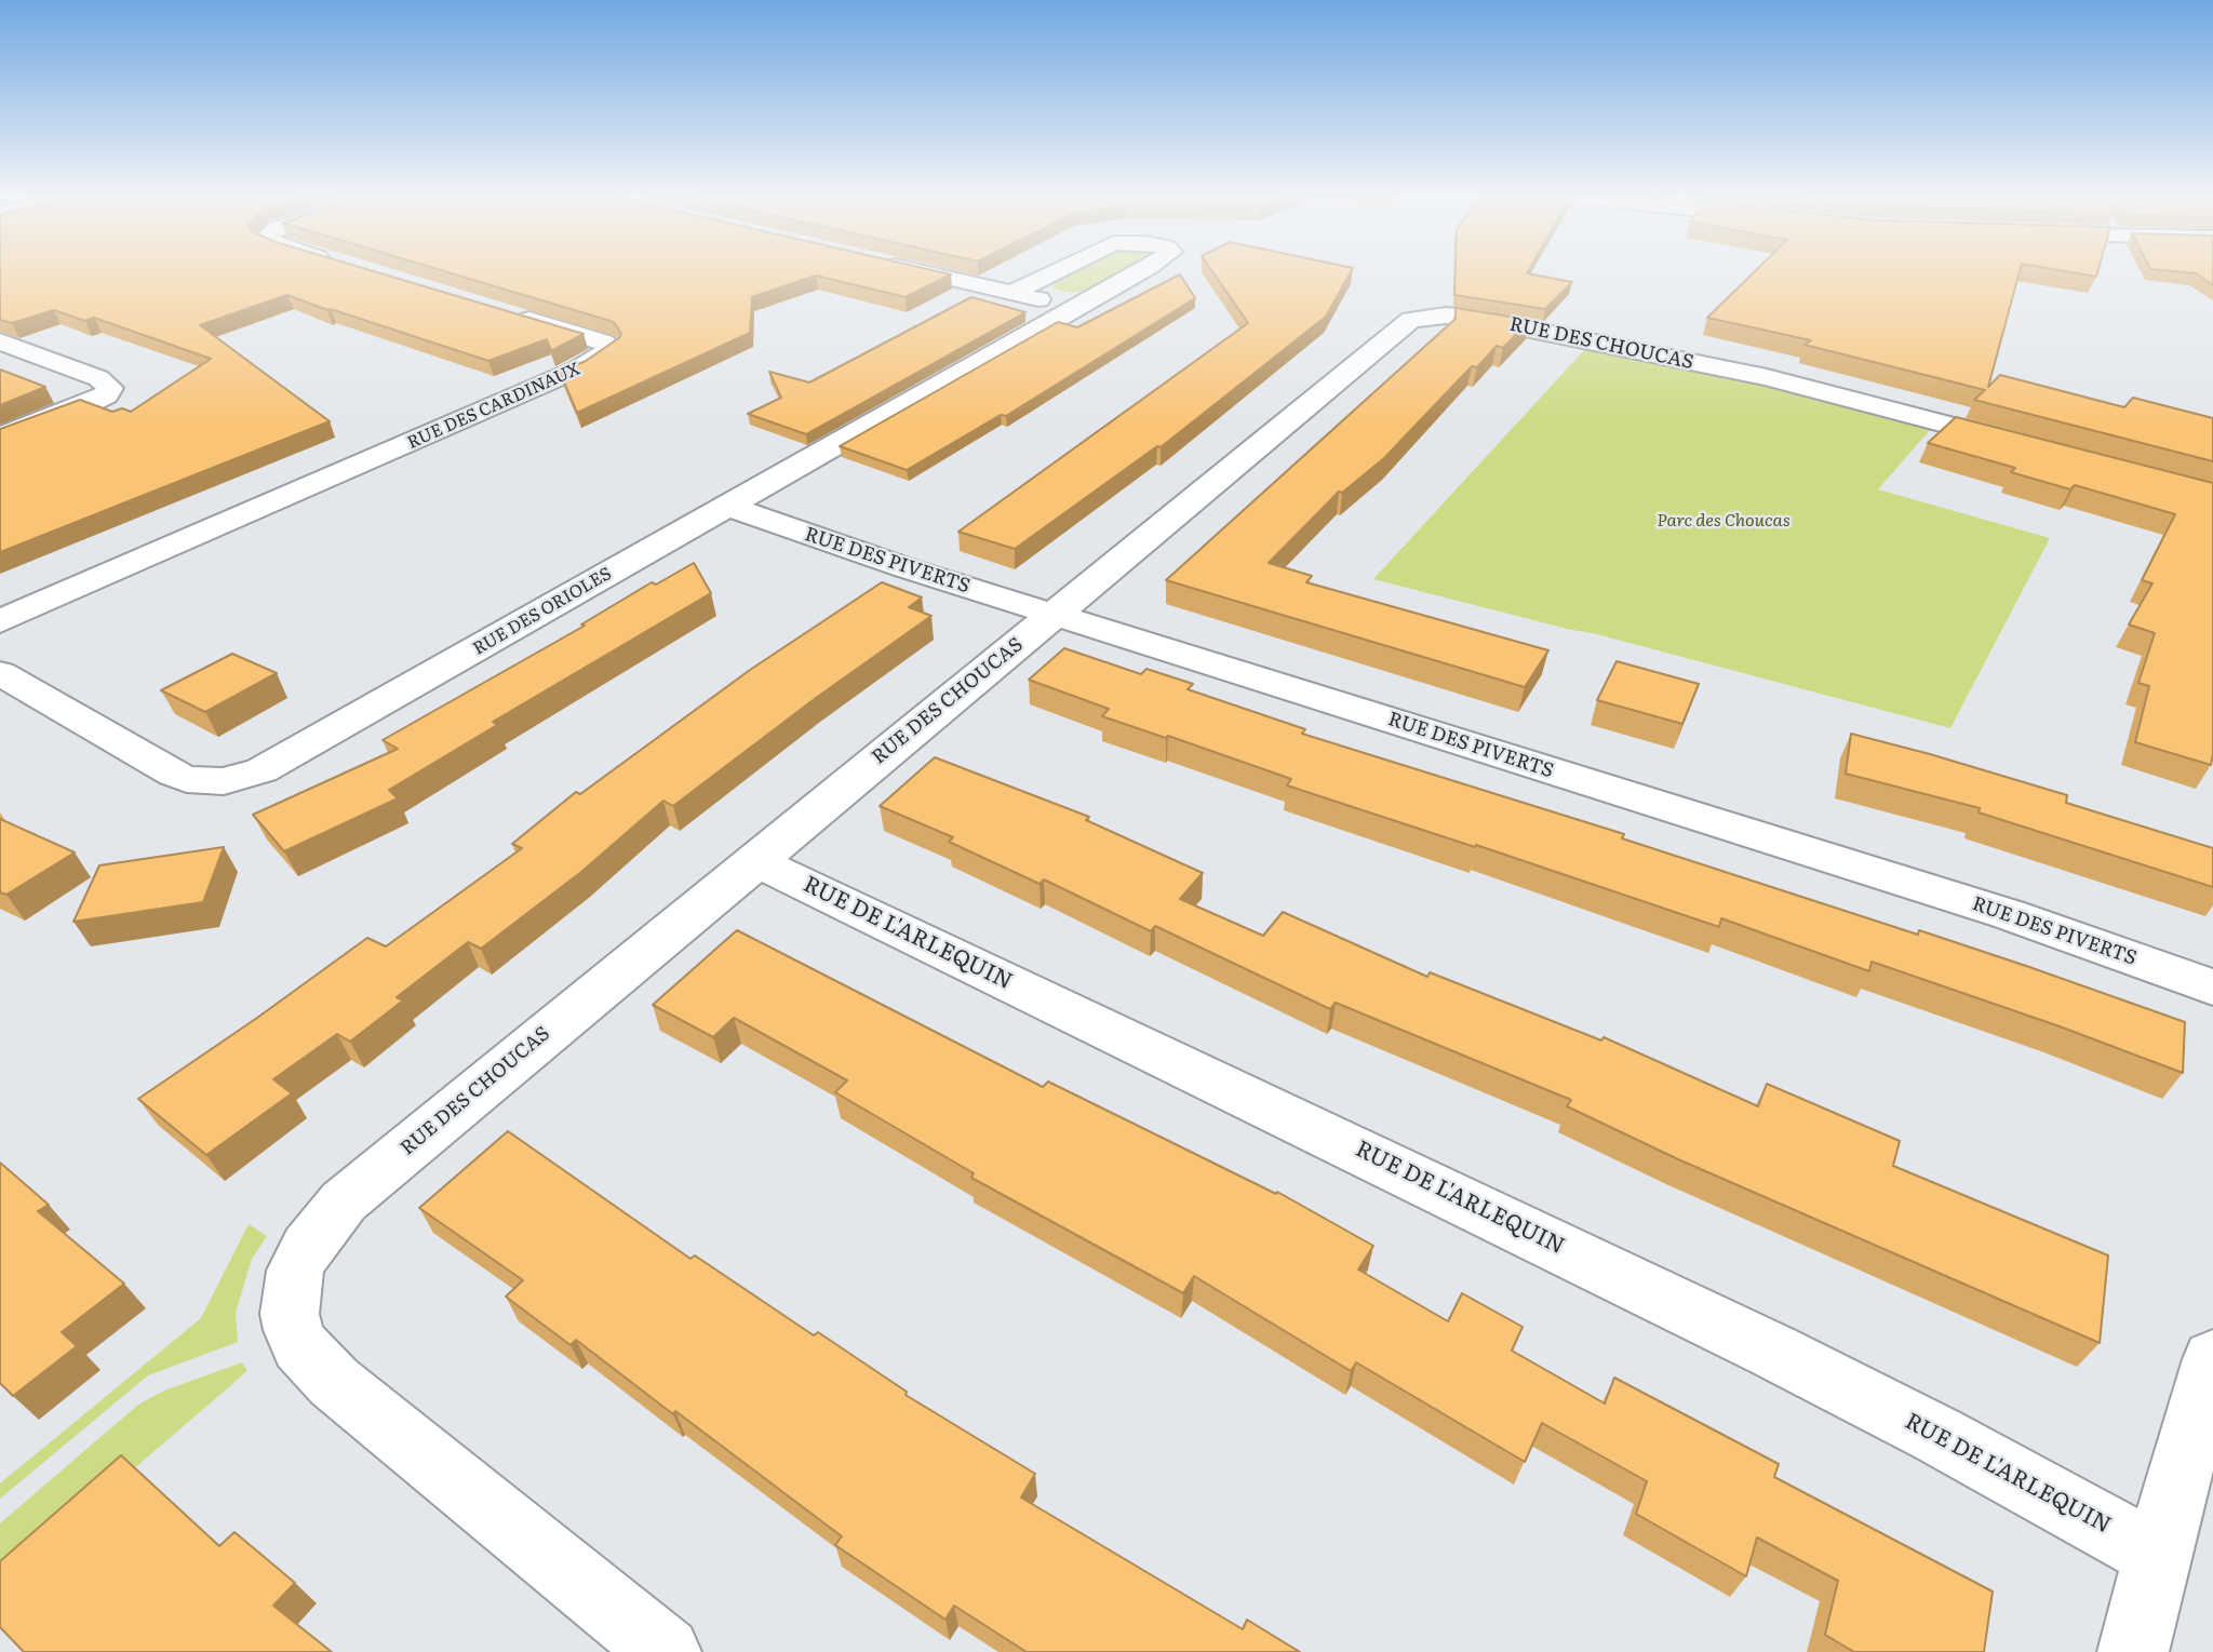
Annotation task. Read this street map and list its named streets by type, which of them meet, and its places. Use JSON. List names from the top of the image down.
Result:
{
  "streets": {
    "street": [
      "RUE DES CHOUCAS",
      "RUE DES CARDINAUX",
      "RUE DES PIVERTS",
      "RUE DES ORIOLES",
      "RUE DE L'ARLEQUIN"
    ]
  },
  "crossings": [
    ["RUE DES CHOUCAS", "RUE DES PIVERTS"],
    ["RUE DES CHOUCAS", "RUE DE L'ARLEQUIN"],
    ["RUE DES PIVERTS", "RUE DES ORIOLES"]
  ],
  "parks": ["Parc des Choucas"]
}
